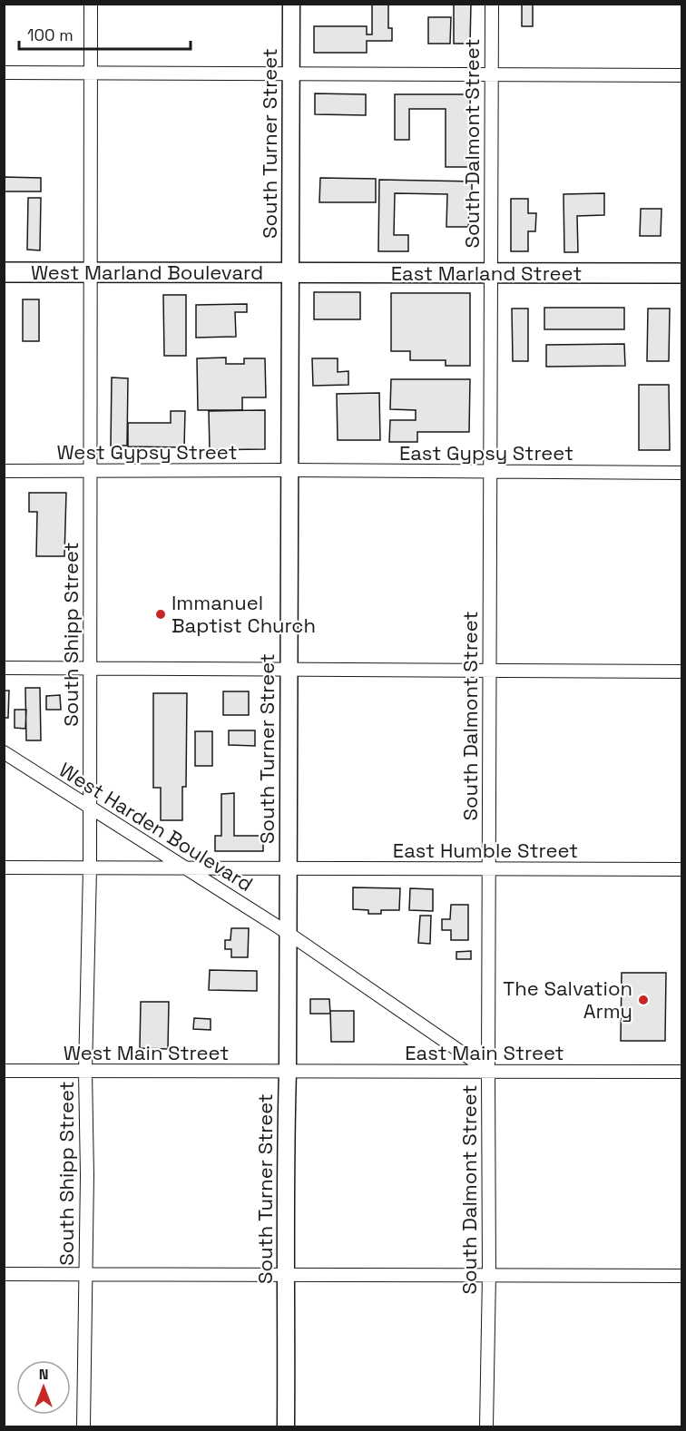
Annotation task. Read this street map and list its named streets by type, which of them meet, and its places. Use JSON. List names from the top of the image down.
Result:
{
  "streets": {
    "highway": ["West Marland Boulevard", "East Marland Street"],
    "main road": ["South Turner Street"],
    "street": [
      "South Dalmont Street",
      "West Gypsy Street",
      "East Gypsy Street",
      "South Shipp Street",
      "West Harden Boulevard",
      "East Humble Street",
      "West Main Street",
      "East Main Street"
    ]
  },
  "crossings": [
    ["South Turner Street", "West Marland Boulevard"],
    ["South Turner Street", "East Marland Street"],
    ["South Turner Street", "West Gypsy Street"],
    ["South Turner Street", "East Gypsy Street"],
    ["South Turner Street", "West Harden Boulevard"],
    ["South Turner Street", "East Humble Street"],
    ["South Turner Street", "West Main Street"],
    ["South Turner Street", "East Main Street"],
    ["South Dalmont Street", "East Marland Street"],
    ["South Dalmont Street", "East Gypsy Street"],
    ["South Dalmont Street", "West Harden Boulevard"],
    ["South Dalmont Street", "East Humble Street"],
    ["South Dalmont Street", "East Main Street"],
    ["West Marland Boulevard", "East Marland Street"],
    ["West Marland Boulevard", "South Shipp Street"],
    ["West Gypsy Street", "East Gypsy Street"],
    ["West Gypsy Street", "South Shipp Street"],
    ["South Shipp Street", "West Harden Boulevard"],
    ["South Shipp Street", "East Humble Street"],
    ["South Shipp Street", "West Main Street"],
    ["West Harden Boulevard", "East Humble Street"],
    ["West Harden Boulevard", "East Main Street"],
    ["West Main Street", "East Main Street"]
  ],
  "places": ["Immanuel Baptist Church", "The Salvation Army"],
  "scale_bar": "100 m",
  "north": "top"
}
